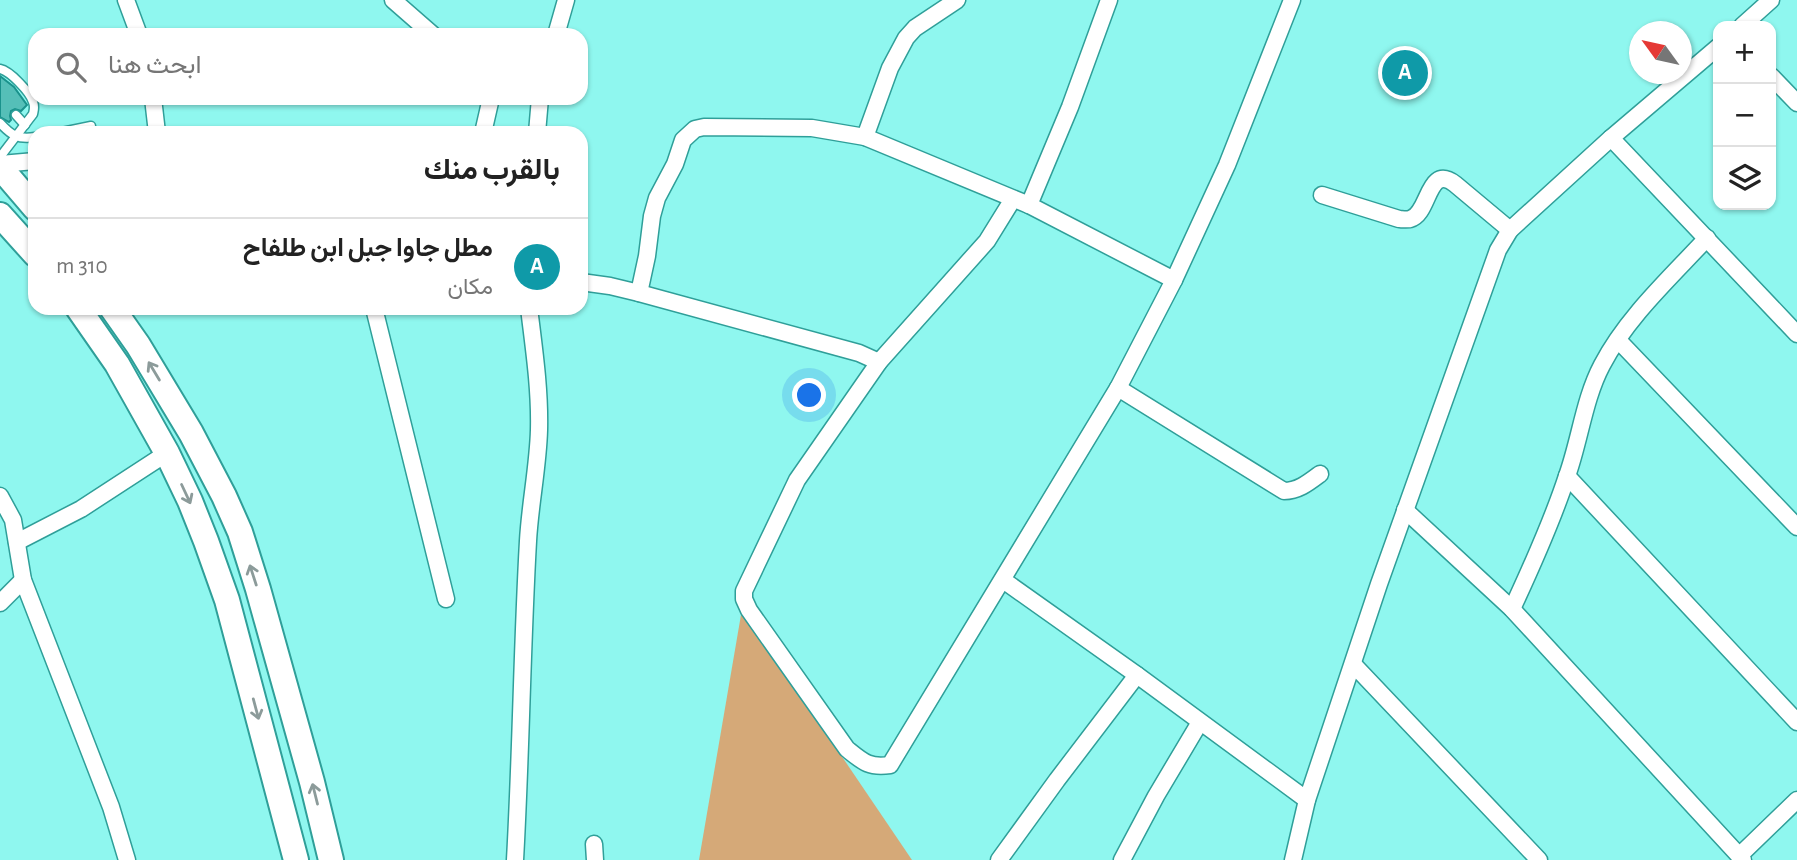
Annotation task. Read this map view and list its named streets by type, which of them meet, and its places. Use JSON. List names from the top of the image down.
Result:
{
  "north": "top left",
  "page": {
    "map_buttons": ["+", "−"],
    "search": "ابحث هنا",
    "pins": "A",
    "heading": "بالقرب منك",
    "list": [
      {
        "mark": "A",
        "name": "مطل جاوا جبل ابن طلفاح",
        "note": "مكان",
        "value": "310 m"
      }
    ]
  }
}
